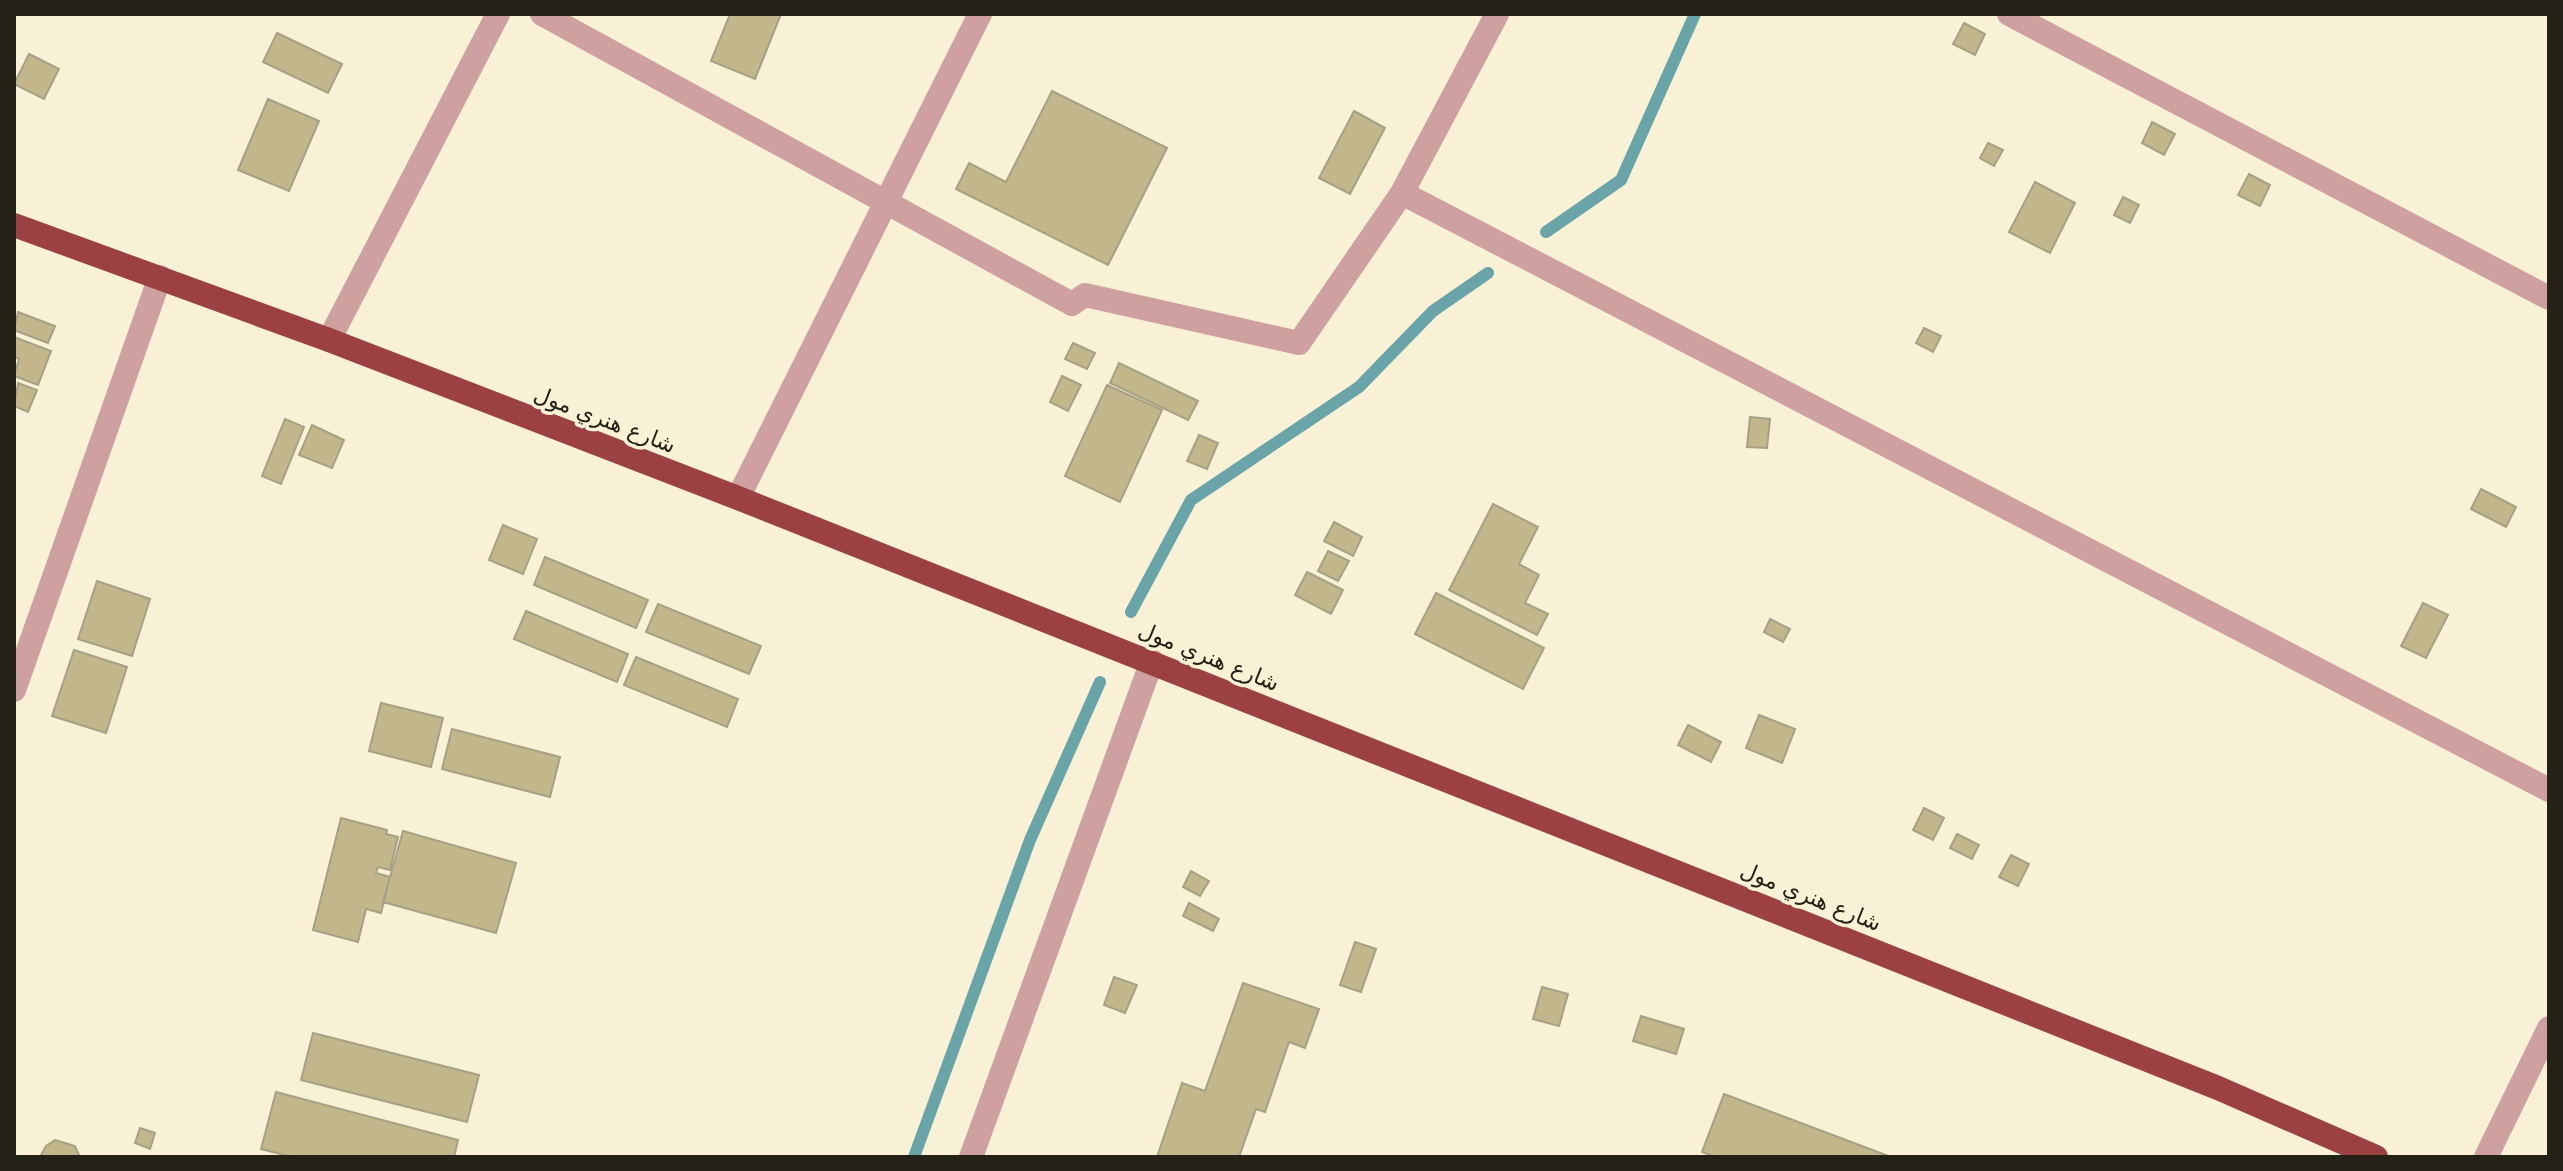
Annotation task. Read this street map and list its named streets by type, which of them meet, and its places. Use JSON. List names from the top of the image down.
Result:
{
  "streets": {
    "highway": ["شارع هنري مول"]
  }
}
